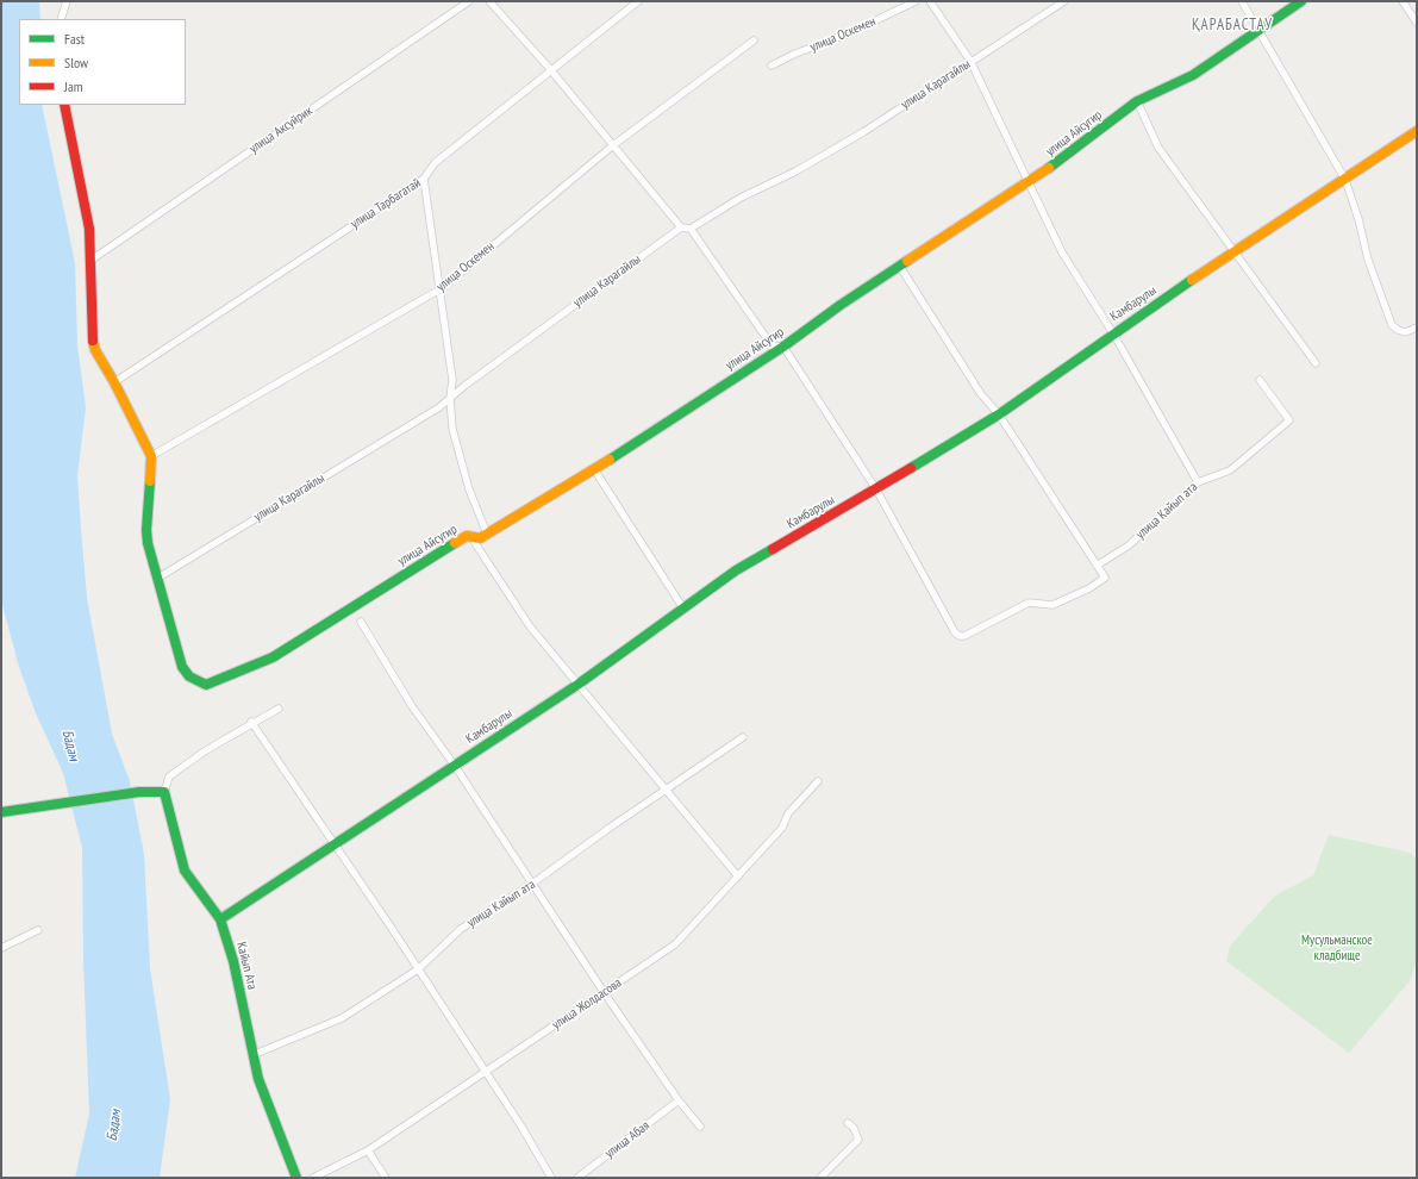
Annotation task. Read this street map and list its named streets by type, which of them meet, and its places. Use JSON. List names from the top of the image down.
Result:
{
  "streets": {
    "street": [
      "улица Оскемен",
      "улица Карагайлы",
      "улица Аксуйрик",
      "улица Айсугир",
      "улица Тарбагатай",
      "Камбарулы",
      "улица Кайып ата",
      "Кайып Ата",
      "улица Жолдасова",
      "улица Абая"
    ]
  },
  "crossings": [
    ["улица Карагайлы", "улица Айсугир"],
    ["Камбарулы", "Кайып Ата"],
    ["улица Кайып ата", "Кайып Ата"]
  ],
  "districts": ["ҚАРАБАСТАУ"],
  "water": ["Бадам"],
  "parks": ["Мусульманское кладбище"],
  "legend": ["Fast", "Slow", "Jam"]
}
